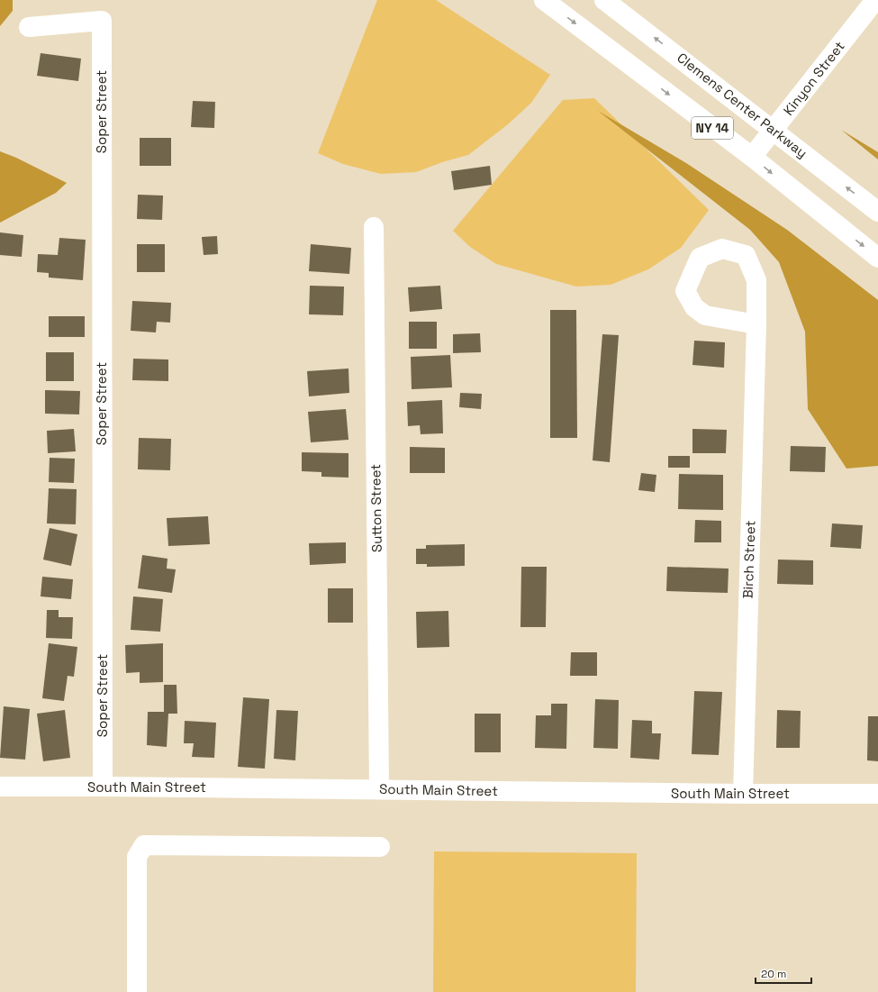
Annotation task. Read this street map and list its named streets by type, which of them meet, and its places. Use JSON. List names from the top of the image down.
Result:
{
  "streets": {
    "street": [
      "Kinyon Street",
      "Clemens Center Parkway",
      "Soper Street",
      "NY 14",
      "Sutton Street",
      "Birch Street",
      "South Main Street"
    ]
  },
  "crossings": [
    ["Kinyon Street", "Clemens Center Parkway"],
    ["Kinyon Street", "NY 14"],
    ["Soper Street", "South Main Street"],
    ["Sutton Street", "South Main Street"],
    ["Birch Street", "South Main Street"]
  ],
  "scale_bar": "20 m"
}
